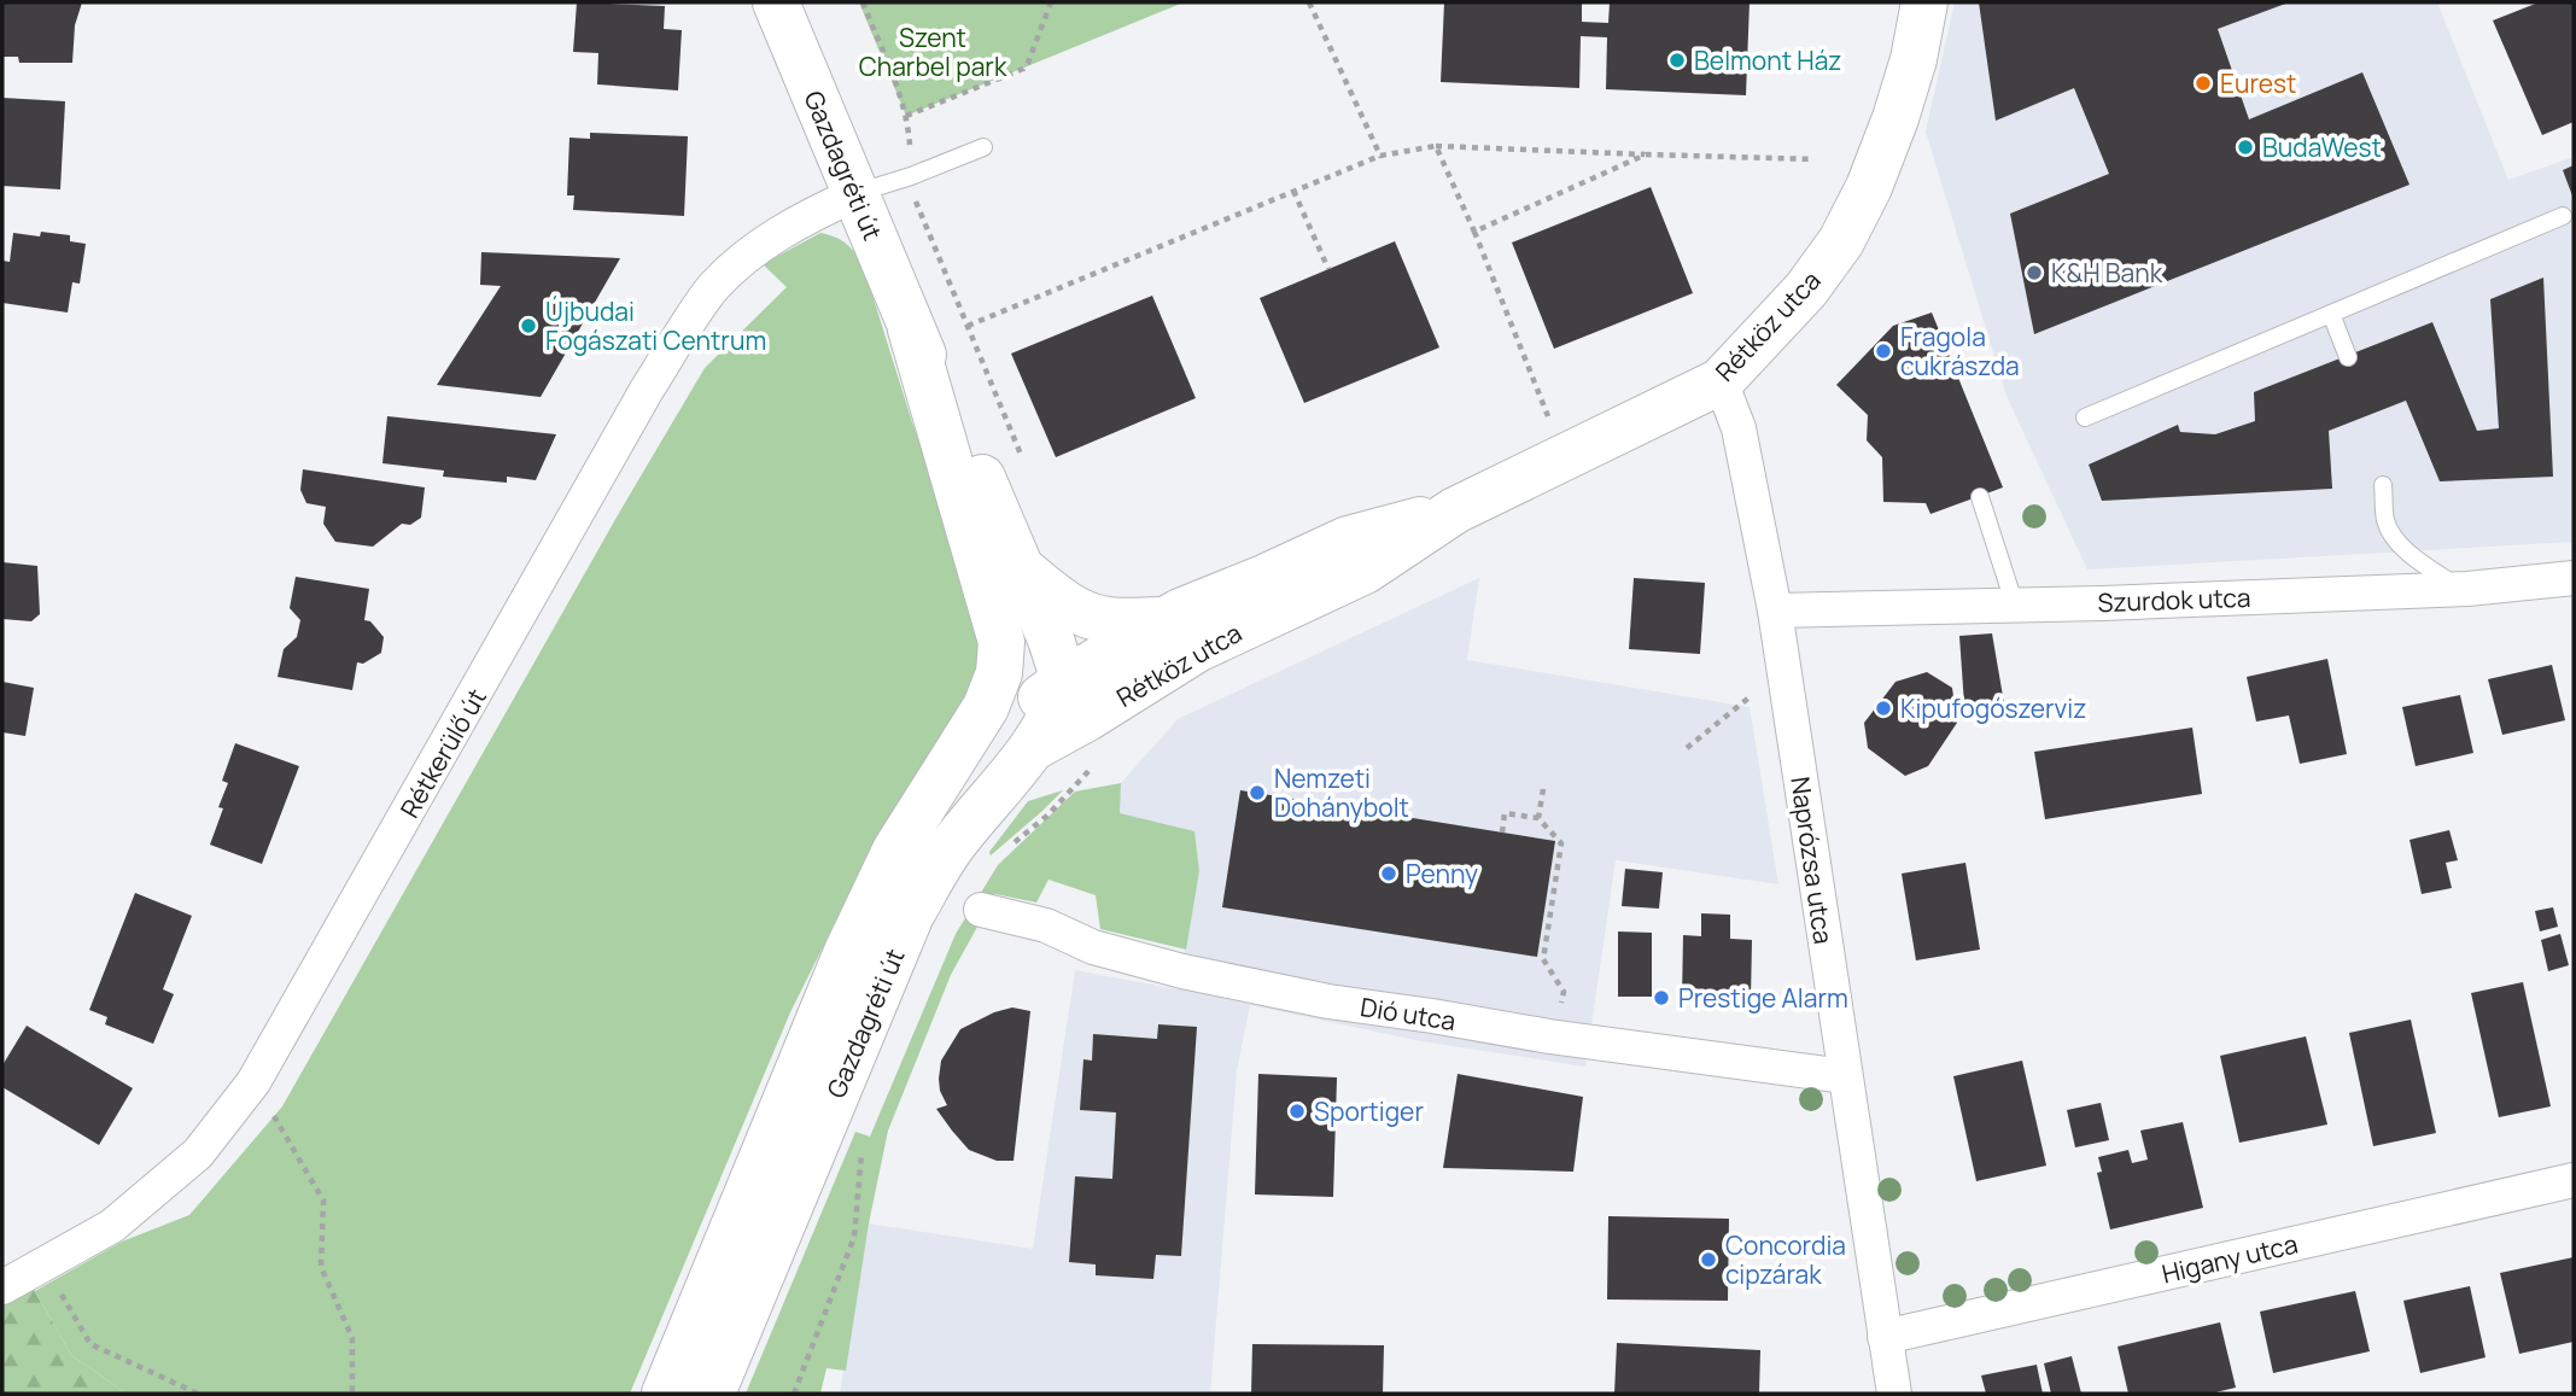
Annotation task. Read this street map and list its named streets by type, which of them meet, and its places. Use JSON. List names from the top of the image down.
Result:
{
  "streets": {
    "street": [
      "Gazdagréti út",
      "Rétköz utca",
      "Szurdok utca",
      "Rétkerülő út",
      "Naprózsa utca",
      "Dió utca",
      "Higany utca"
    ]
  },
  "crossings": [
    ["Gazdagréti út", "Rétköz utca"],
    ["Gazdagréti út", "Rétkerülő út"],
    ["Rétköz utca", "Naprózsa utca"],
    ["Szurdok utca", "Naprózsa utca"],
    ["Naprózsa utca", "Dió utca"],
    ["Naprózsa utca", "Higany utca"]
  ],
  "parks": ["Szent Charbel park"],
  "places": [
    "Belmont Ház",
    "Eurest",
    "BudaWest",
    "K&H Bank",
    "Újbudai Fogászati Centrum",
    "Fragola cukrászda",
    "Kipufogószerviz",
    "Nemzeti Dohánybolt",
    "Penny",
    "Prestige Alarm",
    "Sportiger",
    "Concordia cipzárak"
  ]
}
